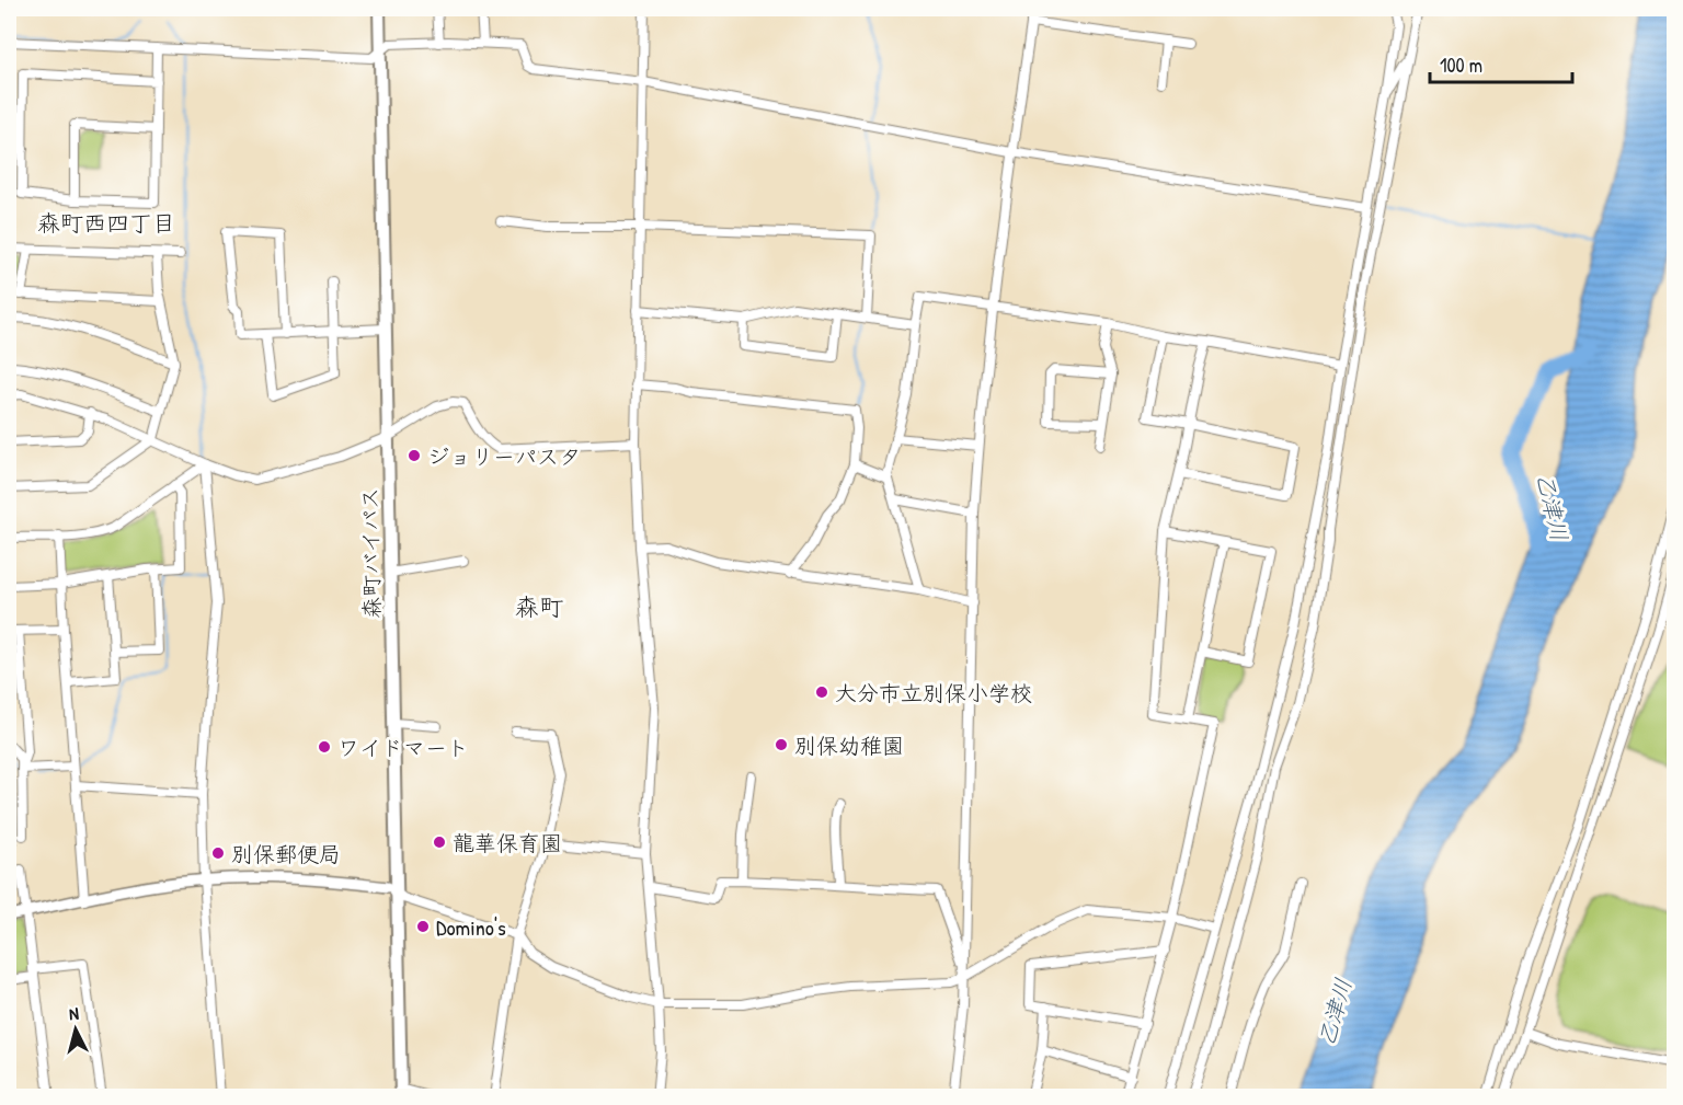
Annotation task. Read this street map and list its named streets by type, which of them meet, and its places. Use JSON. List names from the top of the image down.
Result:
{
  "streets": {
    "main road": ["森町バイパス"]
  },
  "districts": ["森町西四丁目", "森町"],
  "water": ["乙津川"],
  "places": [
    "ジョリーパスタ",
    "大分市立別保小学校",
    "別保幼稚園",
    "ワイドマート",
    "龍華保育園",
    "別保郵便局",
    "Domino's"
  ],
  "scale_bar": "100 m",
  "north": "top"
}
